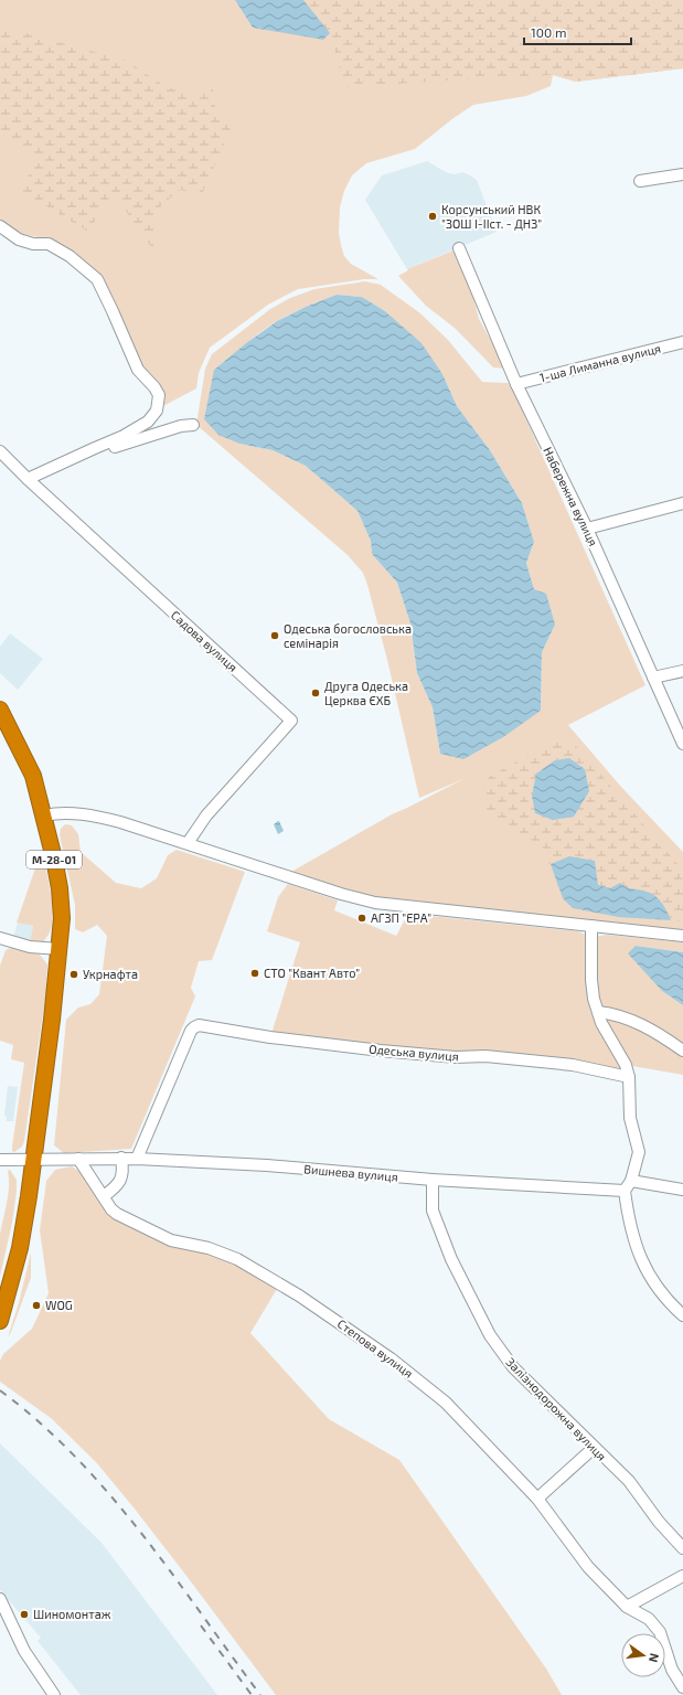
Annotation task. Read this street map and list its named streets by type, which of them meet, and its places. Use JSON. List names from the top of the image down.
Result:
{
  "streets": {
    "highway": ["М-28-01"],
    "street": [
      "1-ша Лиманна вулиця",
      "Набережна вулиця",
      "Садова вулиця",
      "Одеська вулиця",
      "Вишнева вулиця",
      "Степова вулиця",
      "Залізнодорожна вулиця"
    ]
  },
  "crossings": [
    ["1-ша Лиманна вулиця", "Набережна вулиця"],
    ["М-28-01", "Вишнева вулиця"],
    ["Одеська вулиця", "Вишнева вулиця"],
    ["Вишнева вулиця", "Степова вулиця"],
    ["Вишнева вулиця", "Залізнодорожна вулиця"]
  ],
  "places": [
    "Корсунський НВК \"ЗОШ І-ІІст. - ДНЗ\"",
    "Одеська богословська семінарія",
    "Друга Одеська Церква ЄХБ",
    "АГЗП \"ЕРА\"",
    "СТО \"Квант Авто\"",
    "Укрнафта",
    "WOG",
    "Шиномонтаж"
  ],
  "scale_bar": "100 m",
  "north": "right"
}
